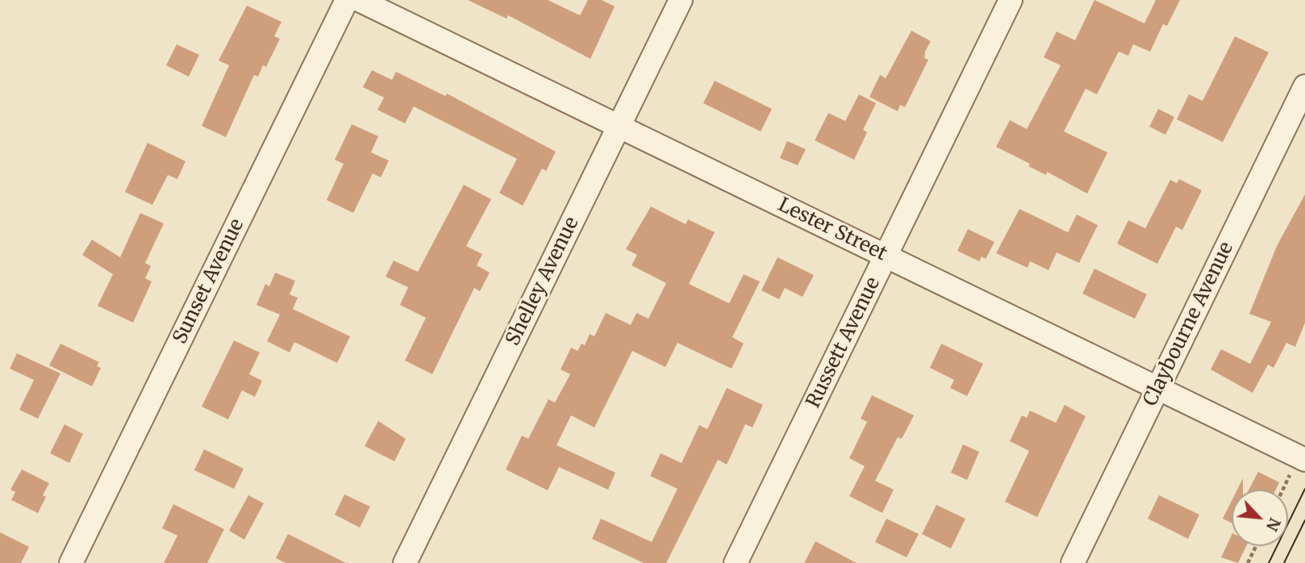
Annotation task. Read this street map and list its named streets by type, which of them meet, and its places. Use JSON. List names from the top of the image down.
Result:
{
  "streets": {
    "street": [
      "Lester Street",
      "Sunset Avenue",
      "Shelley Avenue",
      "Claybourne Avenue",
      "Russett Avenue"
    ]
  },
  "crossings": [
    ["Lester Street", "Shelley Avenue"],
    ["Lester Street", "Claybourne Avenue"],
    ["Lester Street", "Russett Avenue"]
  ],
  "north": "bottom right"
}
